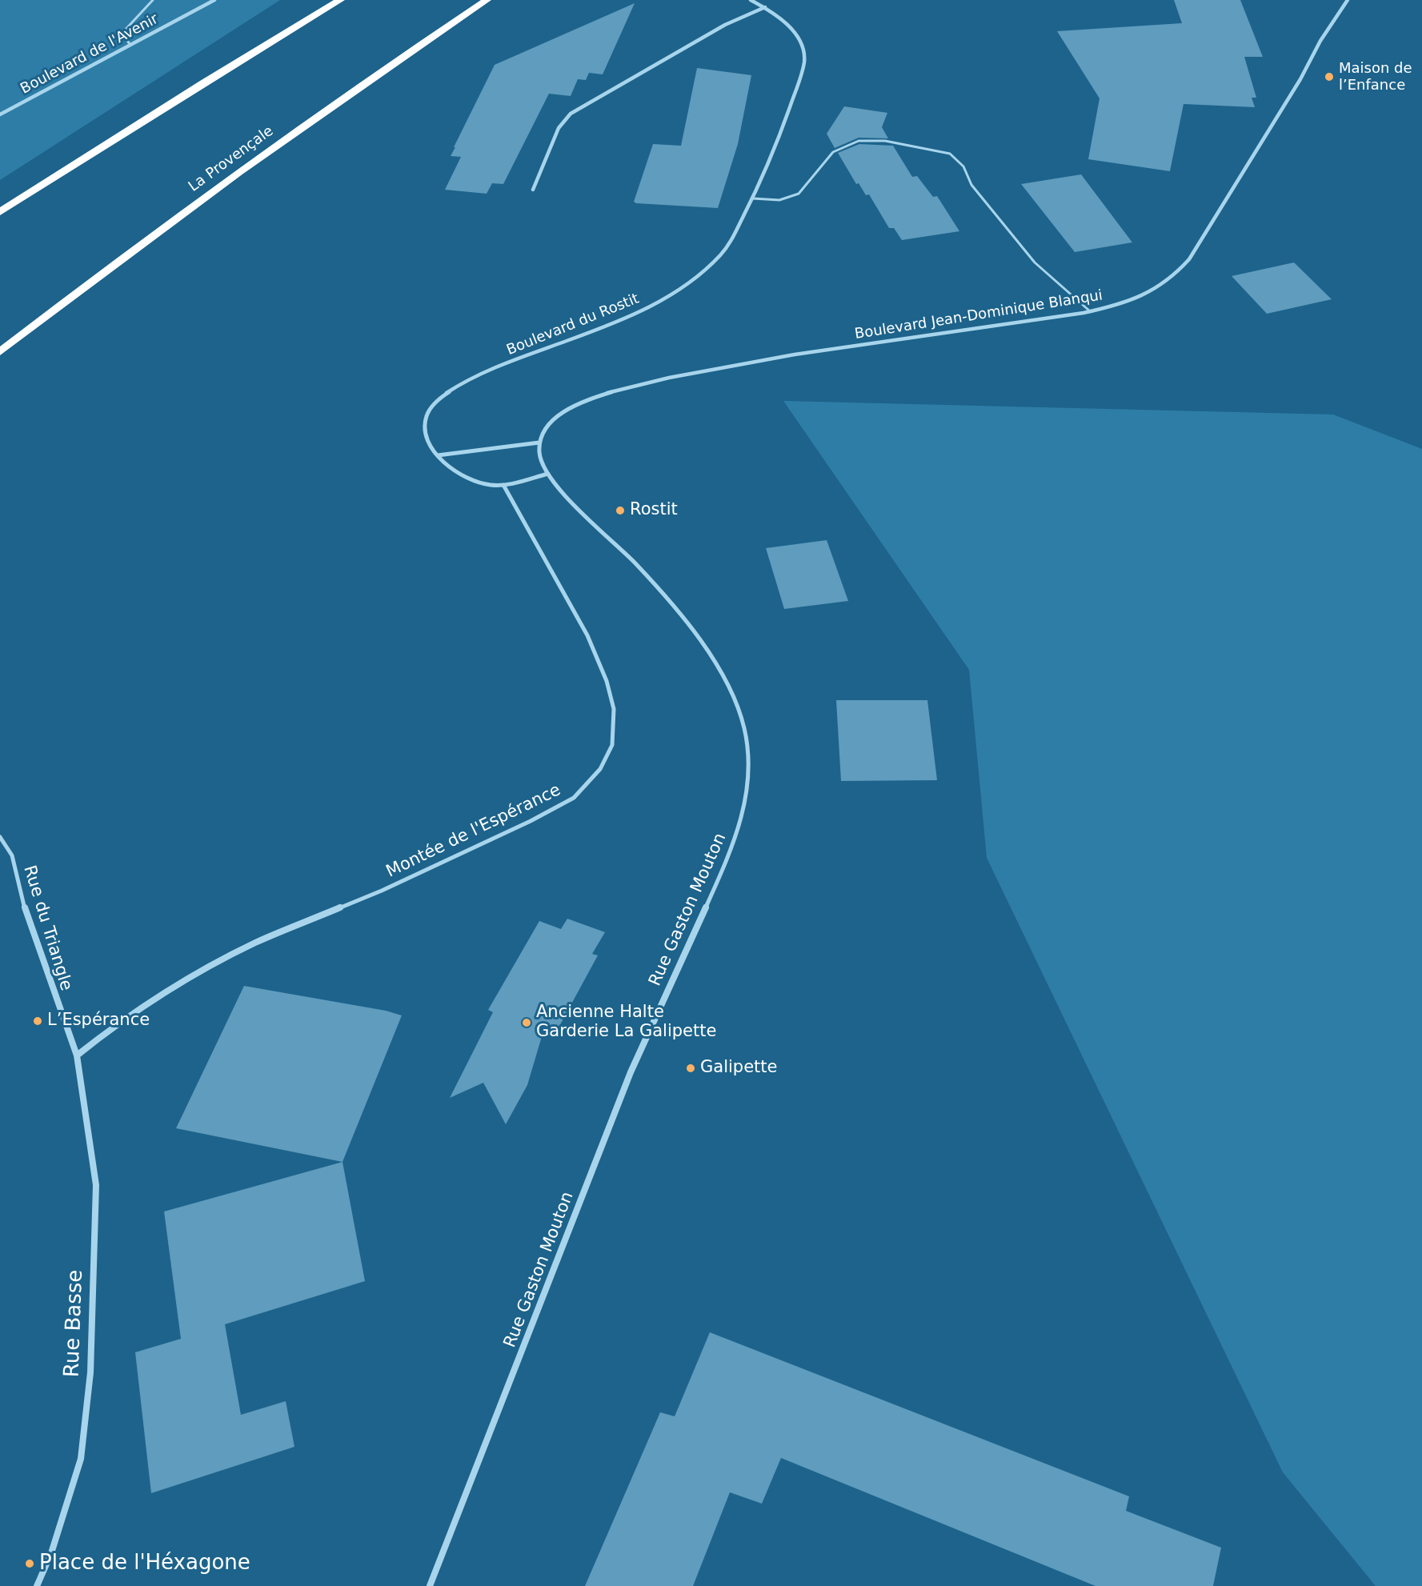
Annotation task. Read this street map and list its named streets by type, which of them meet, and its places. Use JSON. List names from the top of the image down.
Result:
{
  "streets": {
    "highway": ["La Provençale"],
    "street": [
      "Boulevard de l'Avenir",
      "Boulevard Jean-Dominique Blanqui",
      "Boulevard du Rostit",
      "Montée de l'Espérance",
      "Rue Gaston Mouton",
      "Rue du Triangle",
      "Rue Basse"
    ]
  },
  "crossings": [
    ["Boulevard du Rostit", "Montée de l'Espérance"],
    ["Boulevard du Rostit", "Rue Gaston Mouton"],
    ["Montée de l'Espérance", "Rue du Triangle"],
    ["Montée de l'Espérance", "Rue Basse"],
    ["Rue du Triangle", "Rue Basse"]
  ],
  "places": [
    "Maison de l’Enfance",
    "Rostit",
    "L’Espérance",
    "Ancienne Halte Garderie La Galipette",
    "Galipette",
    "Place de l'Héxagone"
  ]
}
